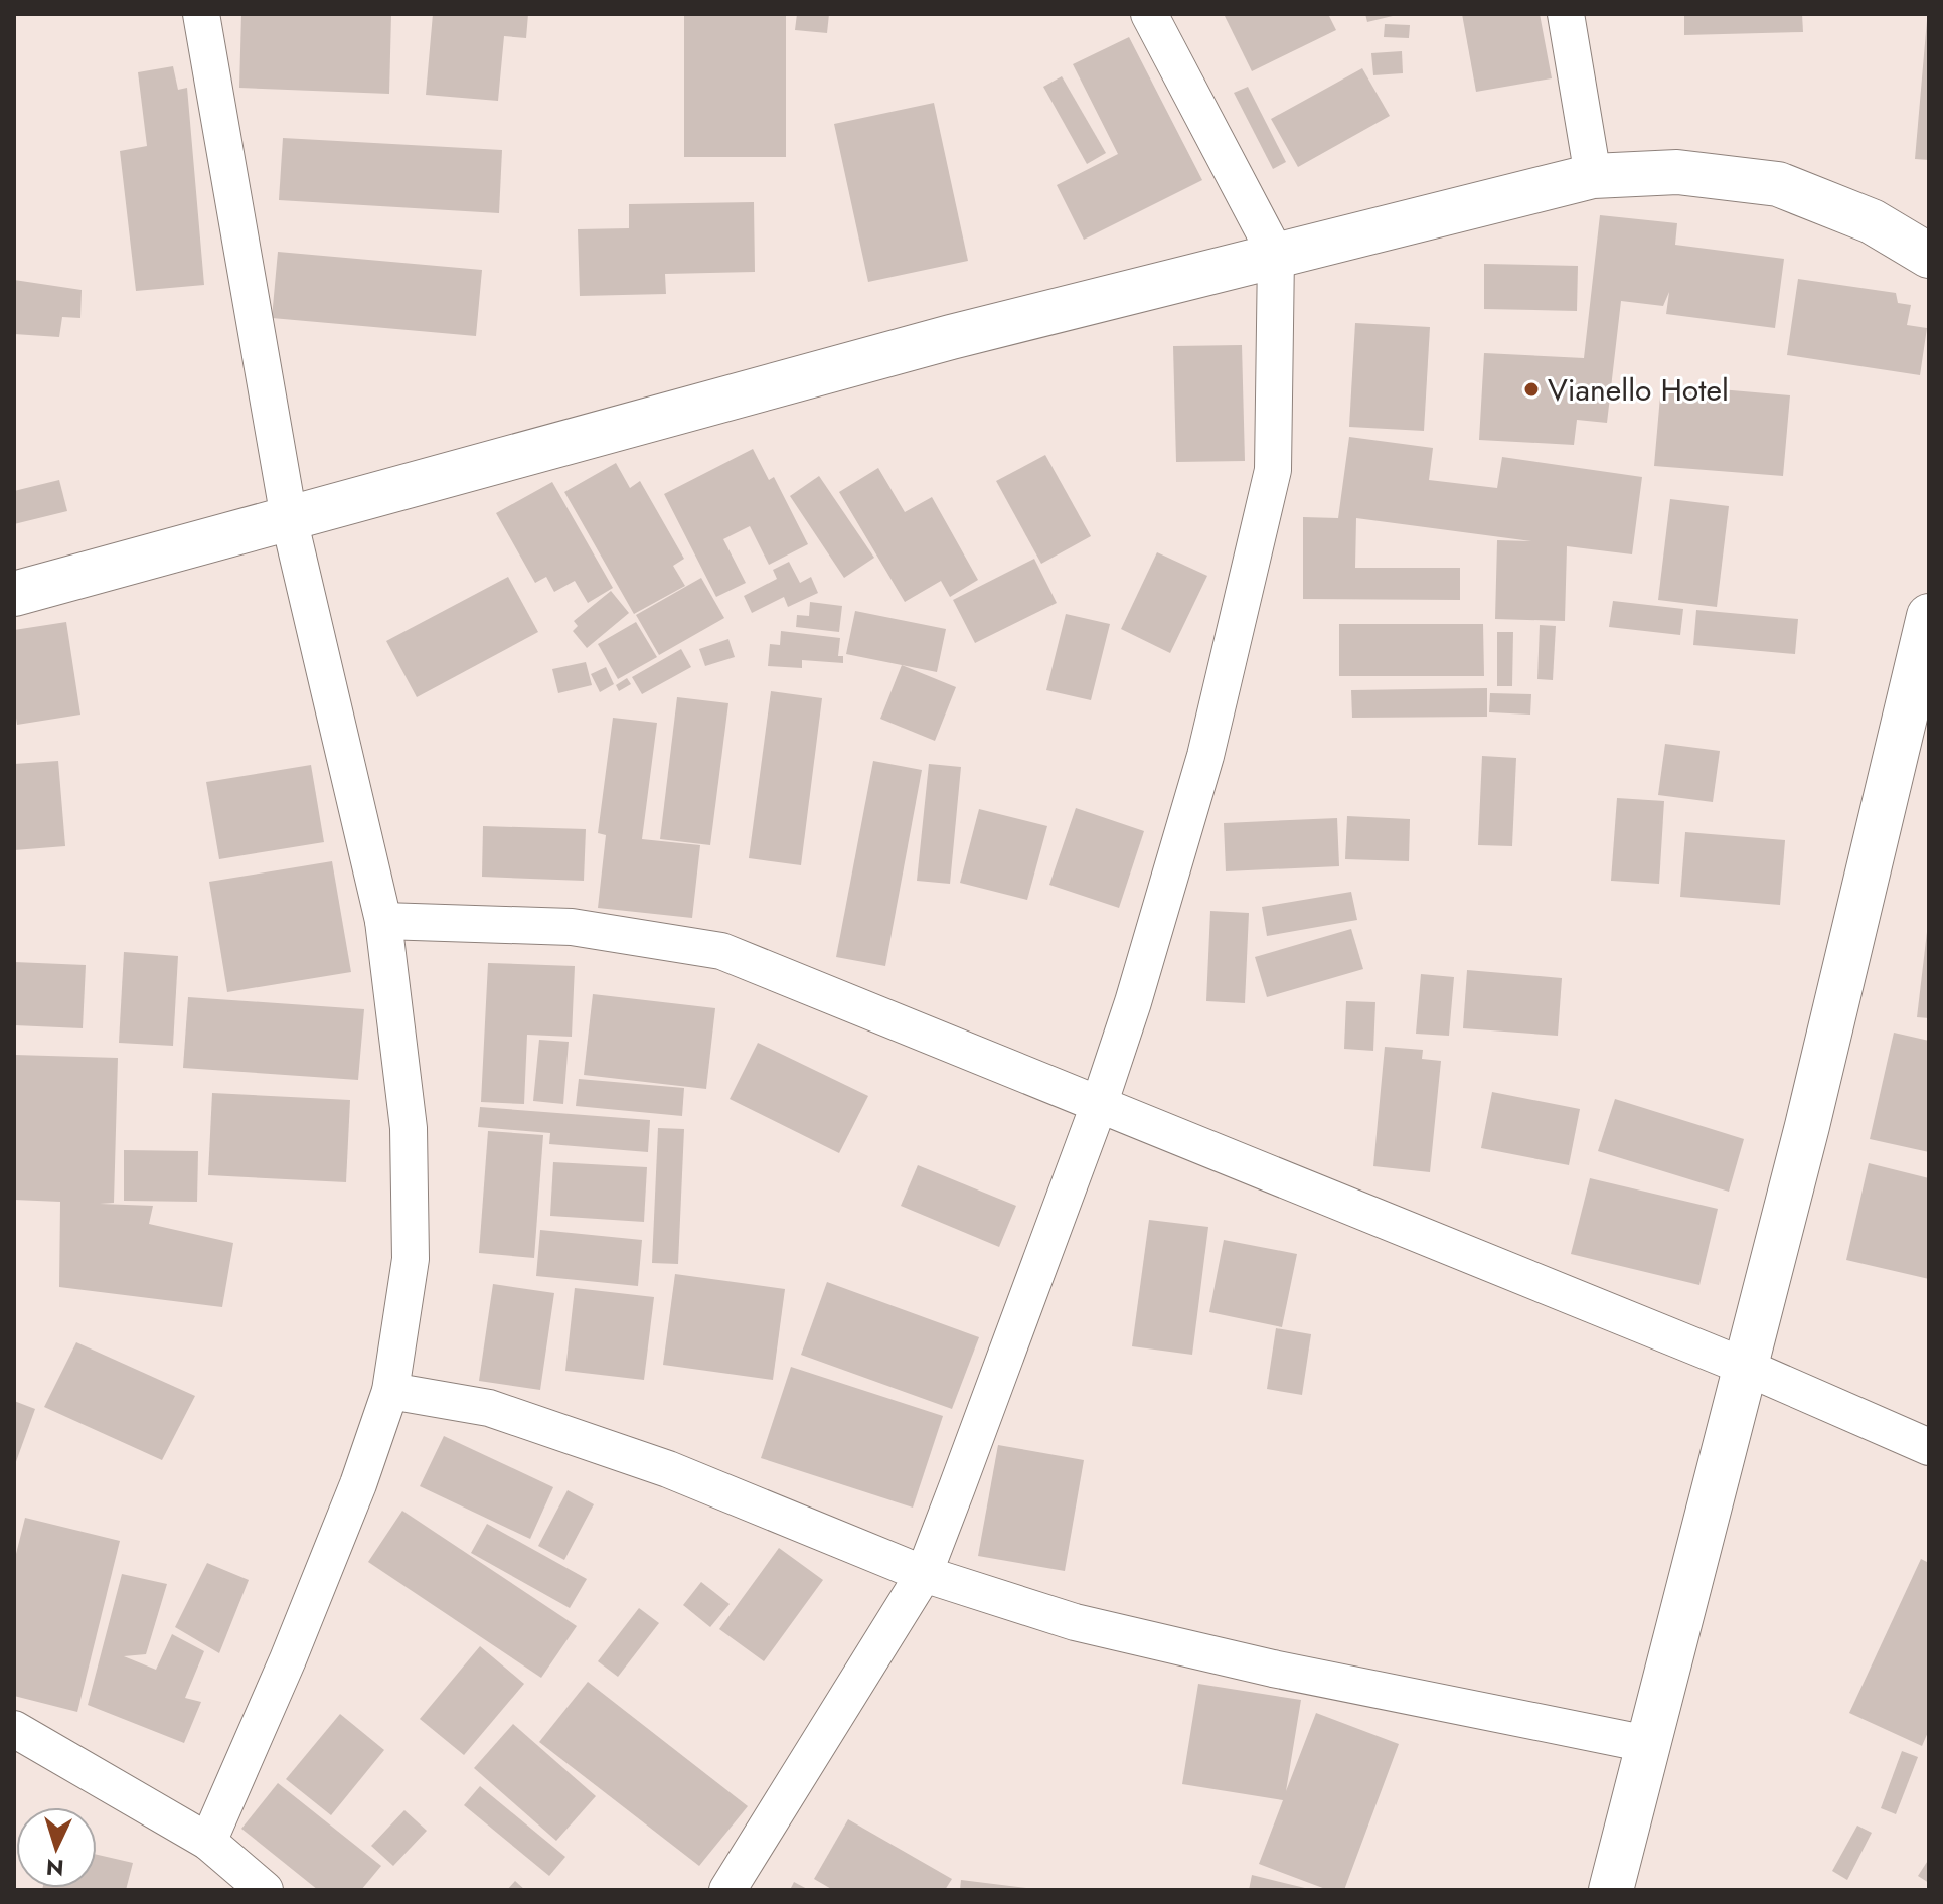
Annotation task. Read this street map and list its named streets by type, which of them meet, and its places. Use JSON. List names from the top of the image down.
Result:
{
  "places": ["Vianello Hotel"],
  "north": "bottom"
}
